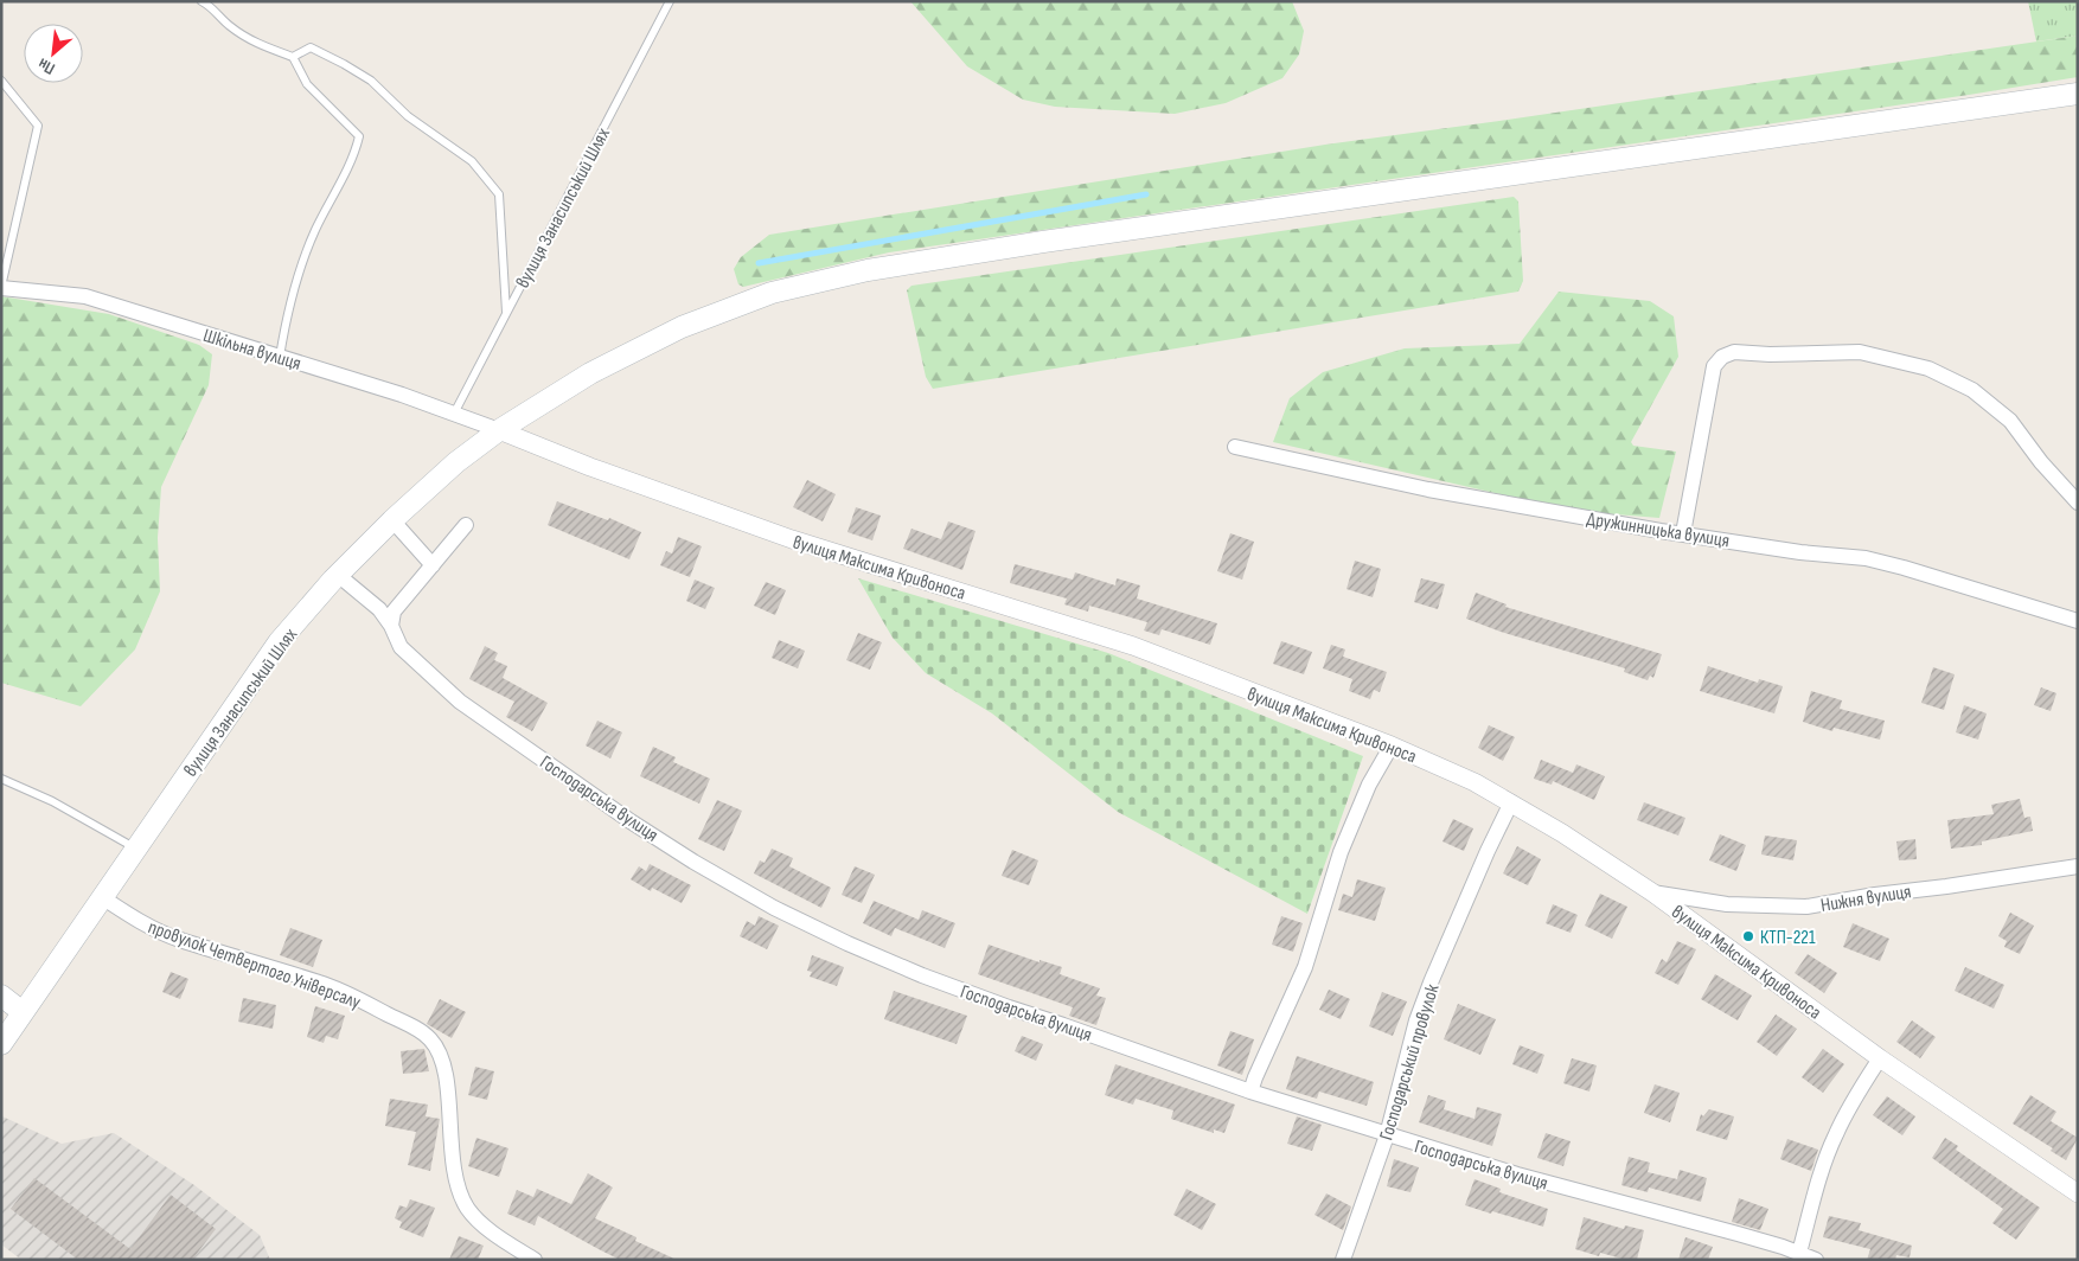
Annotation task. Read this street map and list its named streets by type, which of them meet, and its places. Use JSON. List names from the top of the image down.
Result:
{
  "streets": {
    "main road": ["вулиця Занасипський Шлях"],
    "street": [
      "Шкільна вулиця",
      "Дружинницька вулиця",
      "вулиця Максима Кривоноса",
      "Господарська вулиця",
      "Нижня вулиця",
      "провулок Четвертого Універсалу",
      "Господарський провулок"
    ]
  },
  "crossings": [
    ["вулиця Занасипський Шлях", "Шкільна вулиця"],
    ["вулиця Занасипський Шлях", "вулиця Максима Кривоноса"],
    ["вулиця Занасипський Шлях", "Господарська вулиця"],
    ["вулиця Занасипський Шлях", "провулок Четвертого Універсалу"],
    ["Шкільна вулиця", "вулиця Максима Кривоноса"],
    ["вулиця Максима Кривоноса", "Нижня вулиця"],
    ["вулиця Максима Кривоноса", "Господарський провулок"],
    ["Господарська вулиця", "Господарський провулок"]
  ],
  "places": ["КТП-221"],
  "north": "bottom left"
}
